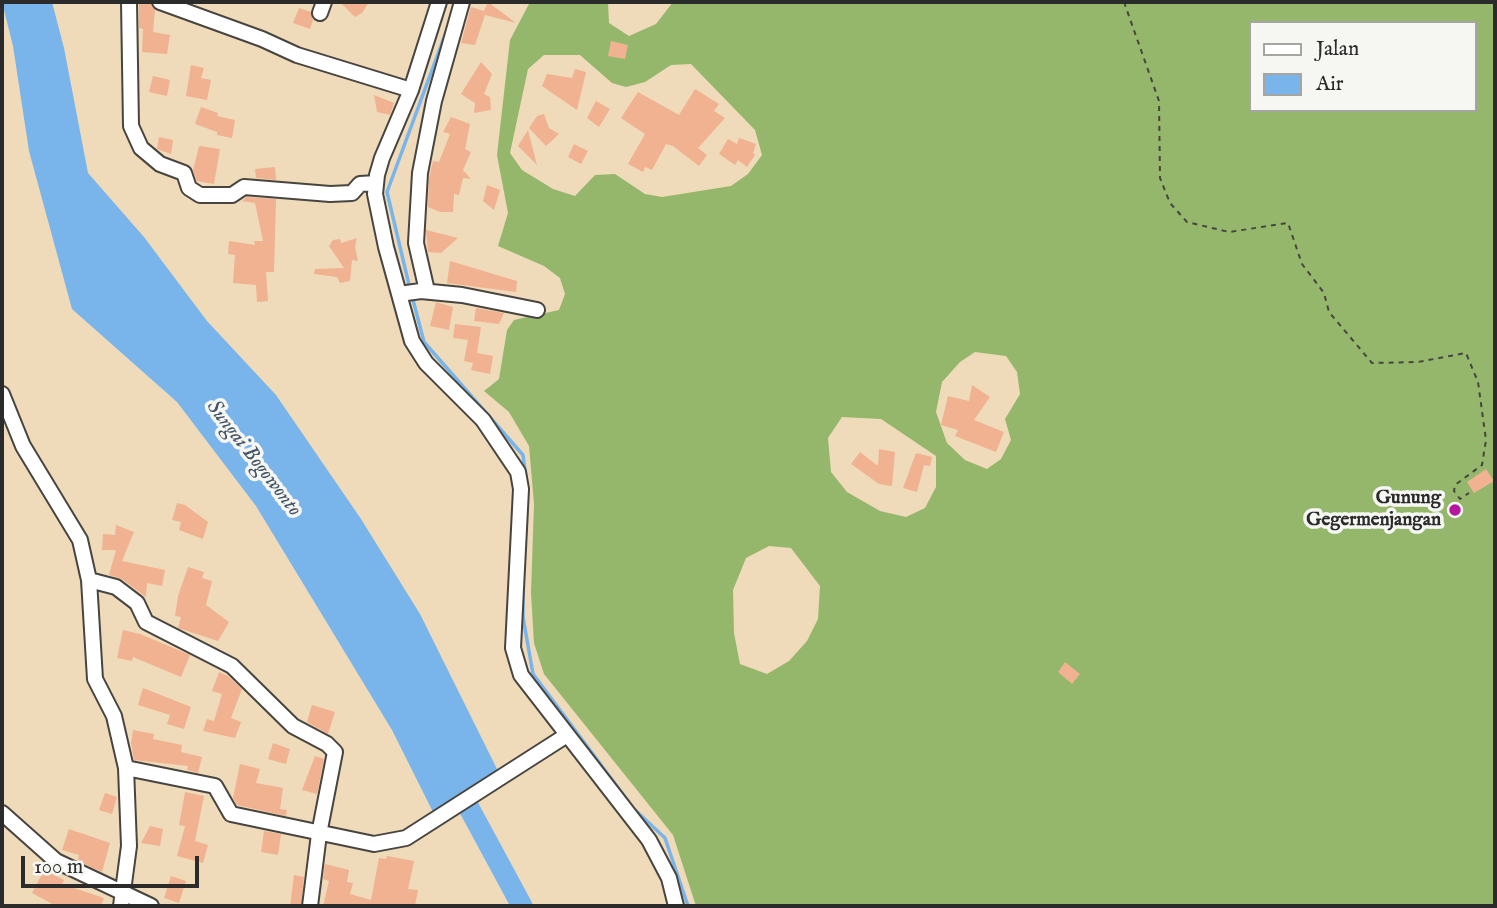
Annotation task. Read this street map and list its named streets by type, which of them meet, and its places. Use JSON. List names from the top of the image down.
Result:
{
  "water": ["Sungai Bogowonto"],
  "places": ["Gunung Gegermenjangan"],
  "legend": ["Jalan", "Air"],
  "scale_bar": "100 m"
}
